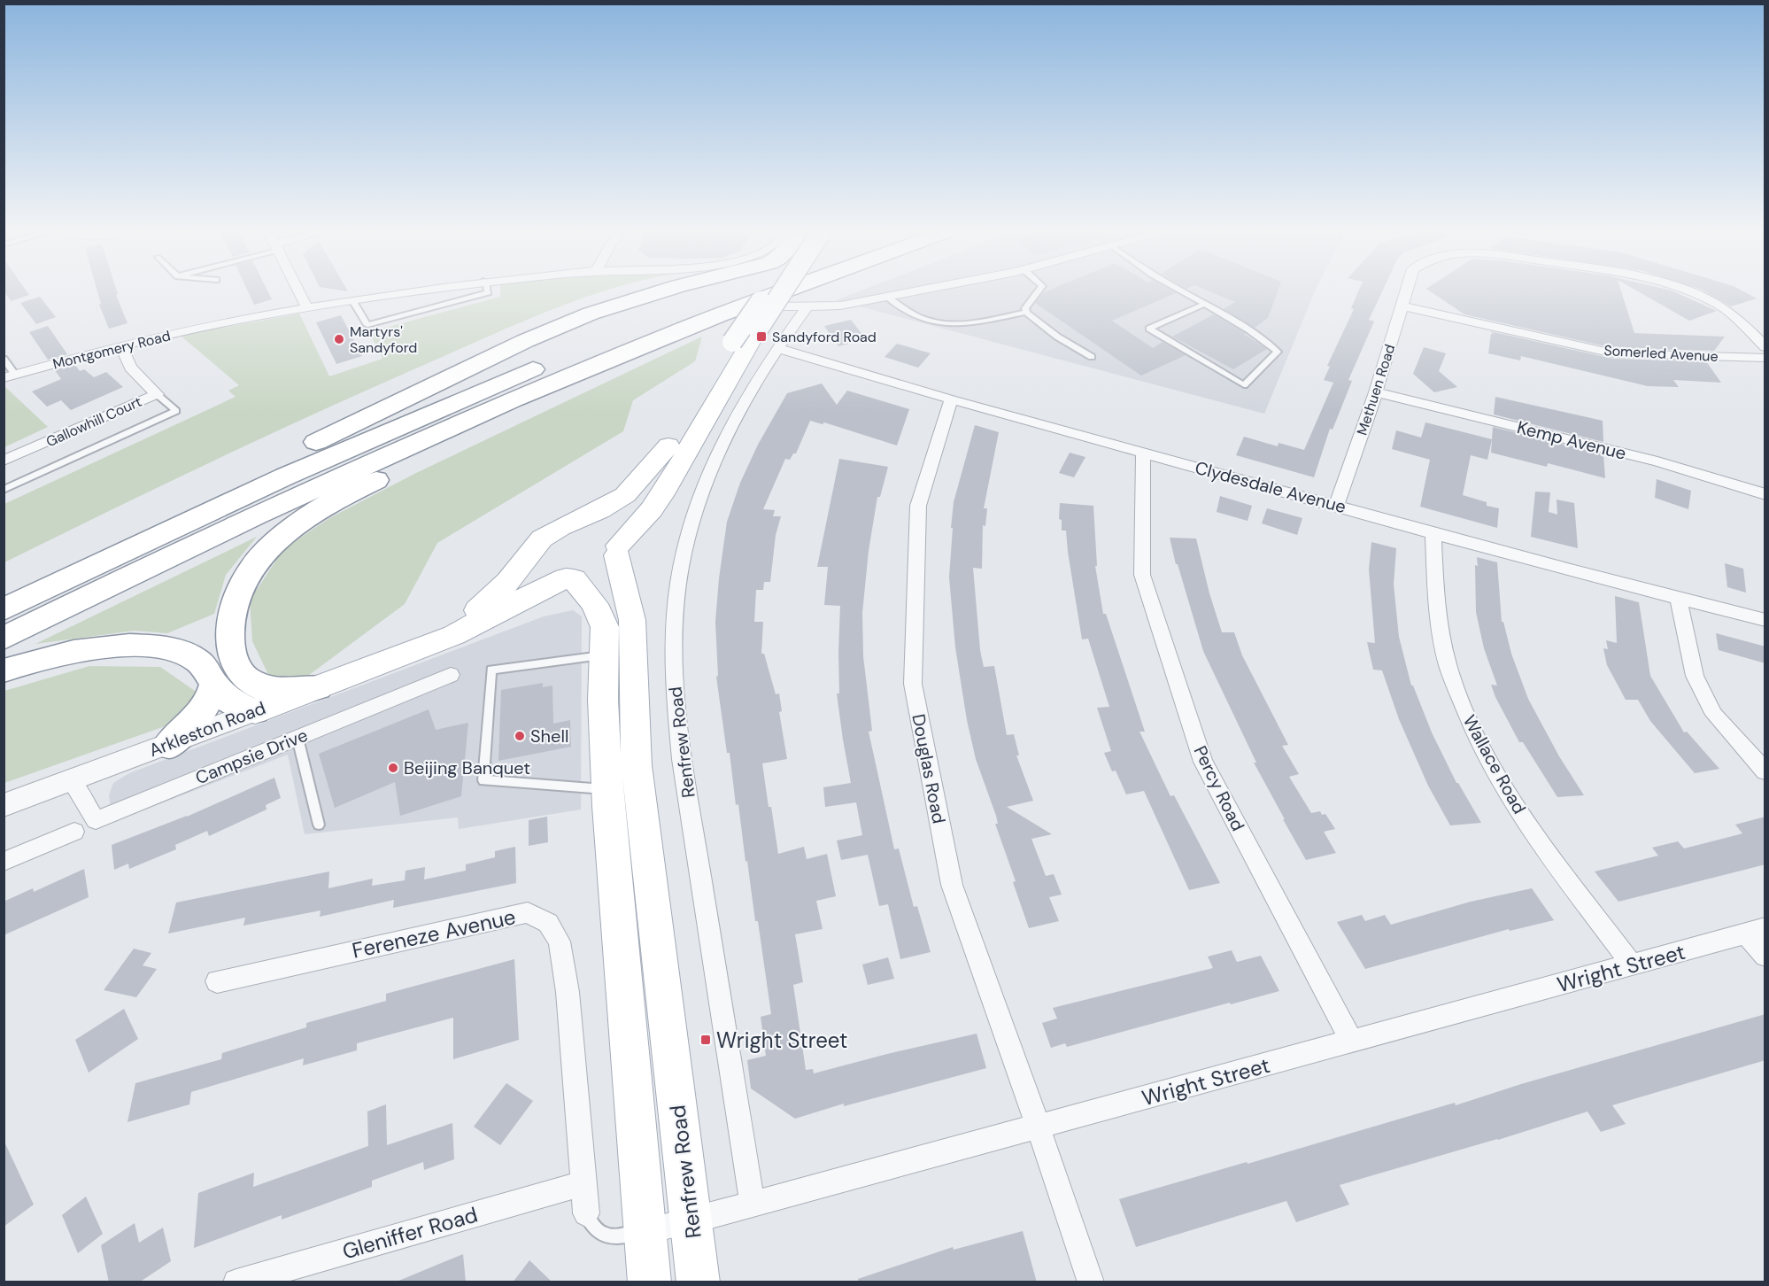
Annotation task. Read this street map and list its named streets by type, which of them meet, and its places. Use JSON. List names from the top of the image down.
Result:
{
  "streets": {
    "main road": ["Arkleston Road", "Renfrew Road"],
    "street": [
      "Montgomery Road",
      "Somerled Avenue",
      "Methuen Road",
      "Gallowhill Court",
      "Kemp Avenue",
      "Clydesdale Avenue",
      "Campsie Drive",
      "Wallace Road",
      "Douglas Road",
      "Percy Road",
      "Fereneze Avenue",
      "Wright Street",
      "Gleniffer Road"
    ]
  },
  "crossings": [
    ["Montgomery Road", "Gallowhill Court"],
    ["Somerled Avenue", "Methuen Road"],
    ["Methuen Road", "Kemp Avenue"],
    ["Methuen Road", "Clydesdale Avenue"],
    ["Clydesdale Avenue", "Renfrew Road"],
    ["Clydesdale Avenue", "Wallace Road"],
    ["Clydesdale Avenue", "Douglas Road"],
    ["Clydesdale Avenue", "Percy Road"],
    ["Arkleston Road", "Renfrew Road"],
    ["Arkleston Road", "Campsie Drive"],
    ["Renfrew Road", "Wright Street"],
    ["Wallace Road", "Wright Street"],
    ["Douglas Road", "Wright Street"],
    ["Percy Road", "Wright Street"],
    ["Fereneze Avenue", "Gleniffer Road"]
  ],
  "places": {
    "transit": ["Sandyford Road", "Wright Street"],
    "other": ["Martyrs' Sandyford", "Shell", "Beijing Banquet"]
  }
}
